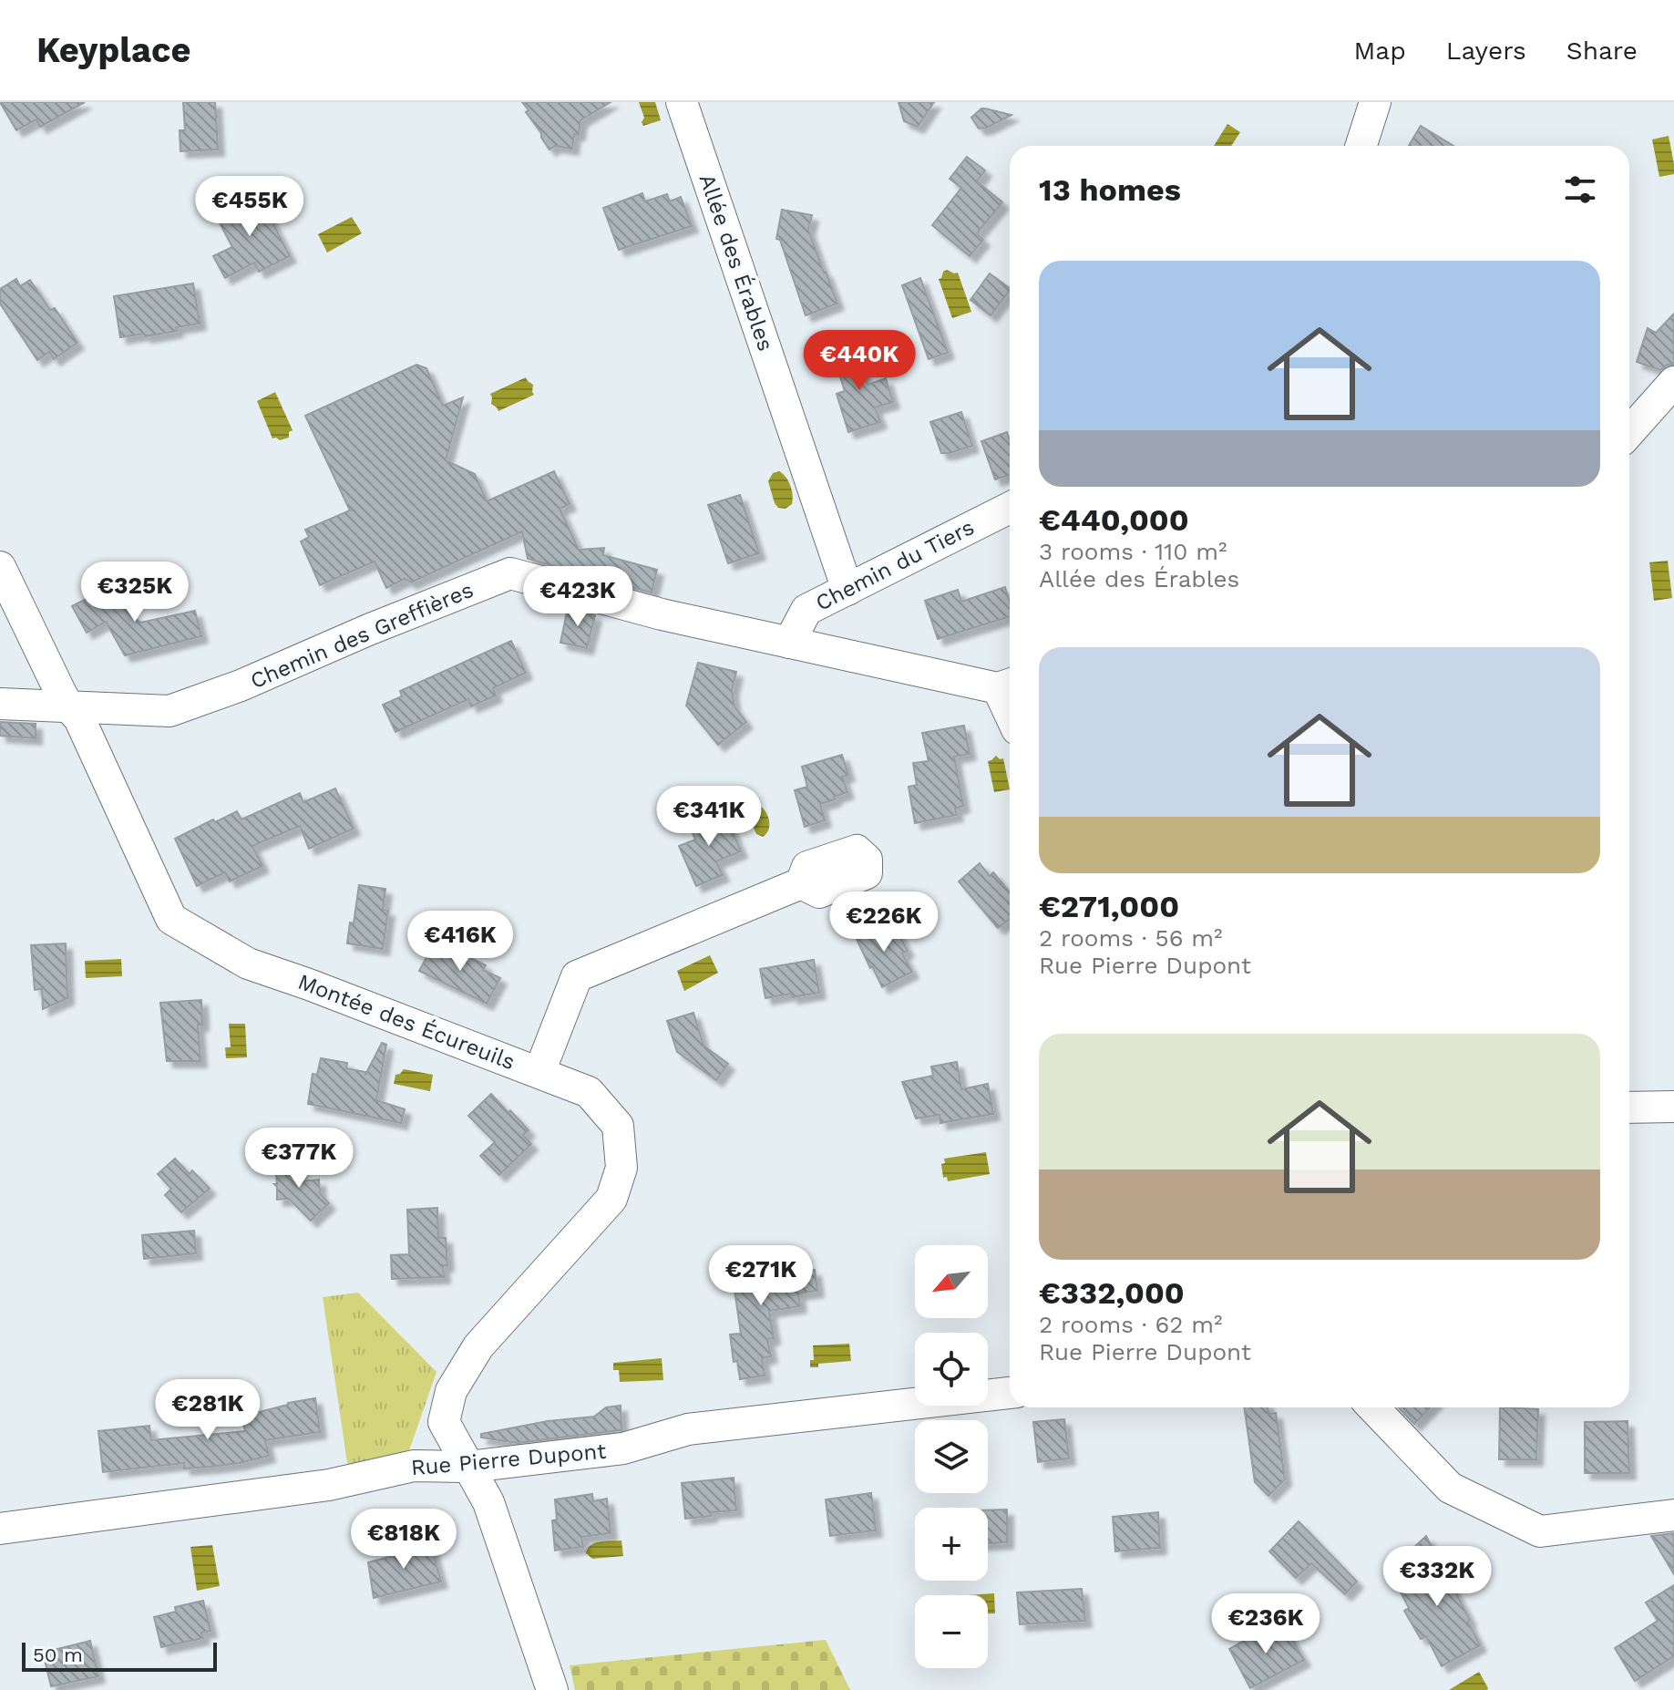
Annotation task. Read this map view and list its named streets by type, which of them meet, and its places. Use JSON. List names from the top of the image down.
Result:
{
  "streets": {
    "street": [
      "Allée des Érables",
      "Chemin du Tiers",
      "Chemin des Greffières",
      "Montée des Écureuils",
      "Rue Pierre Dupont"
    ]
  },
  "crossings": [
    ["Allée des Érables", "Chemin du Tiers"],
    ["Chemin du Tiers", "Chemin des Greffières"],
    ["Chemin des Greffières", "Montée des Écureuils"],
    ["Montée des Écureuils", "Rue Pierre Dupont"]
  ],
  "scale_bar": "50 m",
  "north": "bottom left",
  "page": {
    "header": "Keyplace",
    "nav": ["Map", "Layers", "Share"],
    "heading": "13 homes",
    "price": [
      "€455K",
      "€440K",
      "€325K",
      "€423K",
      "€341K",
      "€226K",
      "€416K",
      "€377K",
      "€271K",
      "€281K",
      "€818K",
      "€332K",
      "€236K"
    ],
    "list": [
      {
        "name": "€440,000",
        "note": "3 rooms · 110 m² · Allée des Érables"
      },
      {
        "name": "€271,000",
        "note": "2 rooms · 56 m² · Rue Pierre Dupont"
      },
      {
        "name": "€332,000",
        "note": "2 rooms · 62 m² · Rue Pierre Dupont"
      }
    ],
    "map_buttons": ["+", "−"],
    "scale": "50 m"
  }
}
